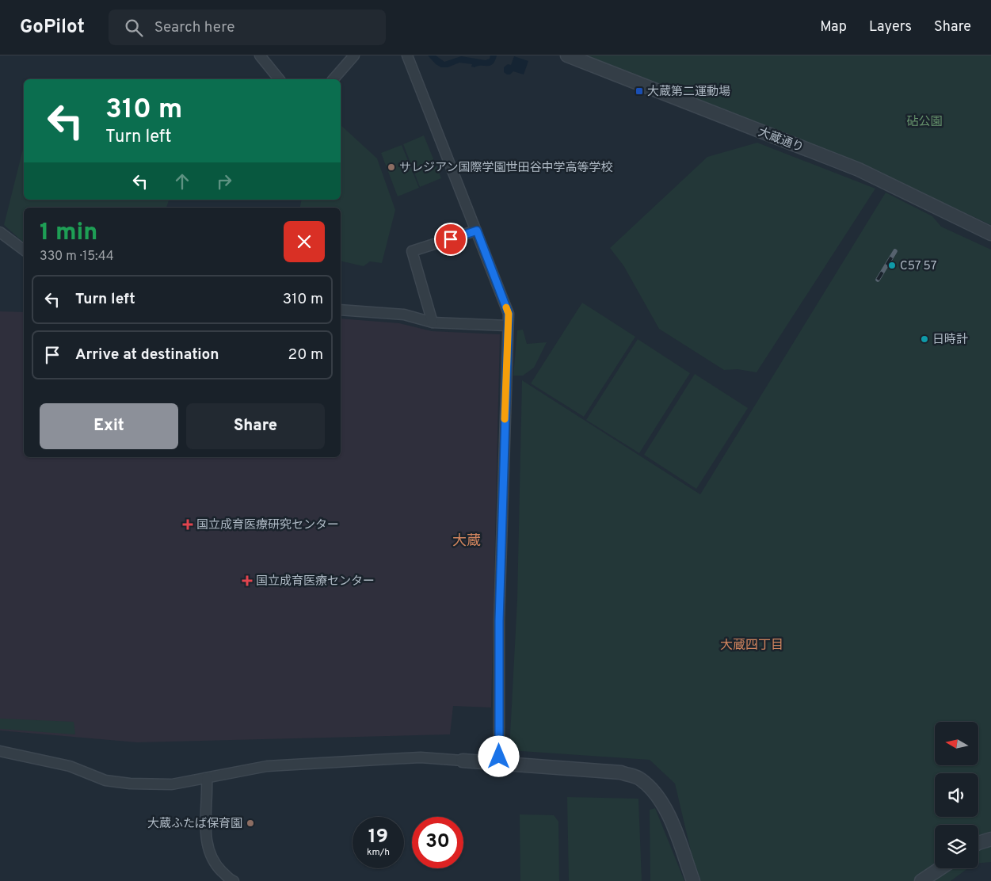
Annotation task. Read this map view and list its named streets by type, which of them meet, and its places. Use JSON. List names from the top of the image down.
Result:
{
  "streets": {
    "street": ["大蔵通り"]
  },
  "districts": ["大蔵", "大蔵四丁目"],
  "parks": ["砧公園"],
  "places": {
    "transit": ["大蔵第二運動場"],
    "other": [
      "サレジアン国際学園世田谷中学高等学校",
      "C57 57",
      "日時計",
      "大蔵ふたば保育園"
    ],
    "health": ["国立成育医療研究センター", "国立成育医療センター"]
  },
  "north": "left",
  "page": {
    "header": "GoPilot",
    "search": "Search here",
    "nav": ["Map", "Layers", "Share"],
    "turn": ["310 m", "Turn left"],
    "heading": ["1 min", "330 m · 15:44"],
    "list": [
      {
        "name": "Turn left",
        "value": "310 m"
      },
      {
        "name": "Arrive at destination",
        "value": "20 m"
      }
    ],
    "buttons": ["Exit", "Share"],
    "speed": "19 km/h",
    "limit": "30"
  }
}
